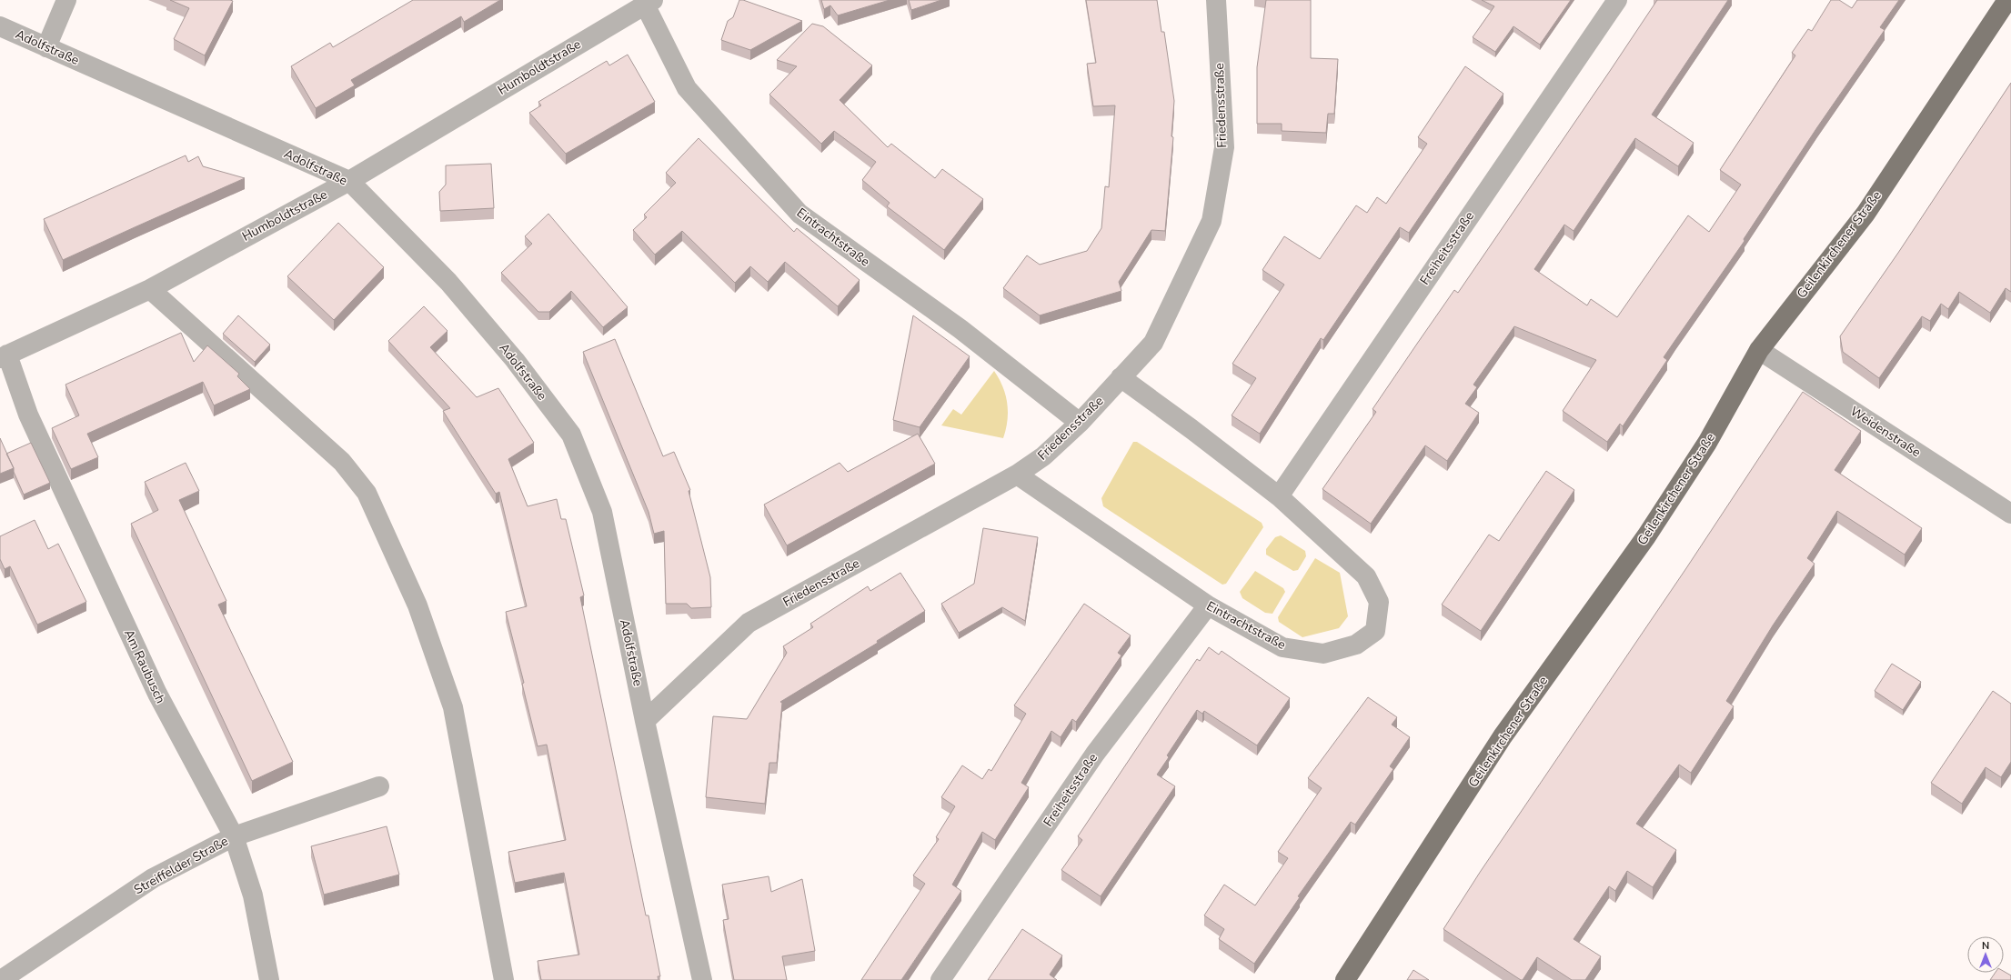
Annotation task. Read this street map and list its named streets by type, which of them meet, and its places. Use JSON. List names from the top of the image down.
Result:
{
  "streets": {
    "main road": ["Geilenkirchener Straße"],
    "street": [
      "Adolfstraße",
      "Humboldtstraße",
      "Friedensstraße",
      "Eintrachtstraße",
      "Freiheitsstraße",
      "Weidenstraße",
      "Am Raubusch",
      "Streiffelder Straße"
    ]
  },
  "crossings": [
    ["Adolfstraße", "Humboldtstraße"],
    ["Adolfstraße", "Friedensstraße"],
    ["Humboldtstraße", "Eintrachtstraße"],
    ["Humboldtstraße", "Am Raubusch"],
    ["Friedensstraße", "Eintrachtstraße"],
    ["Eintrachtstraße", "Freiheitsstraße"],
    ["Geilenkirchener Straße", "Weidenstraße"],
    ["Am Raubusch", "Streiffelder Straße"]
  ],
  "north": "top"
}
